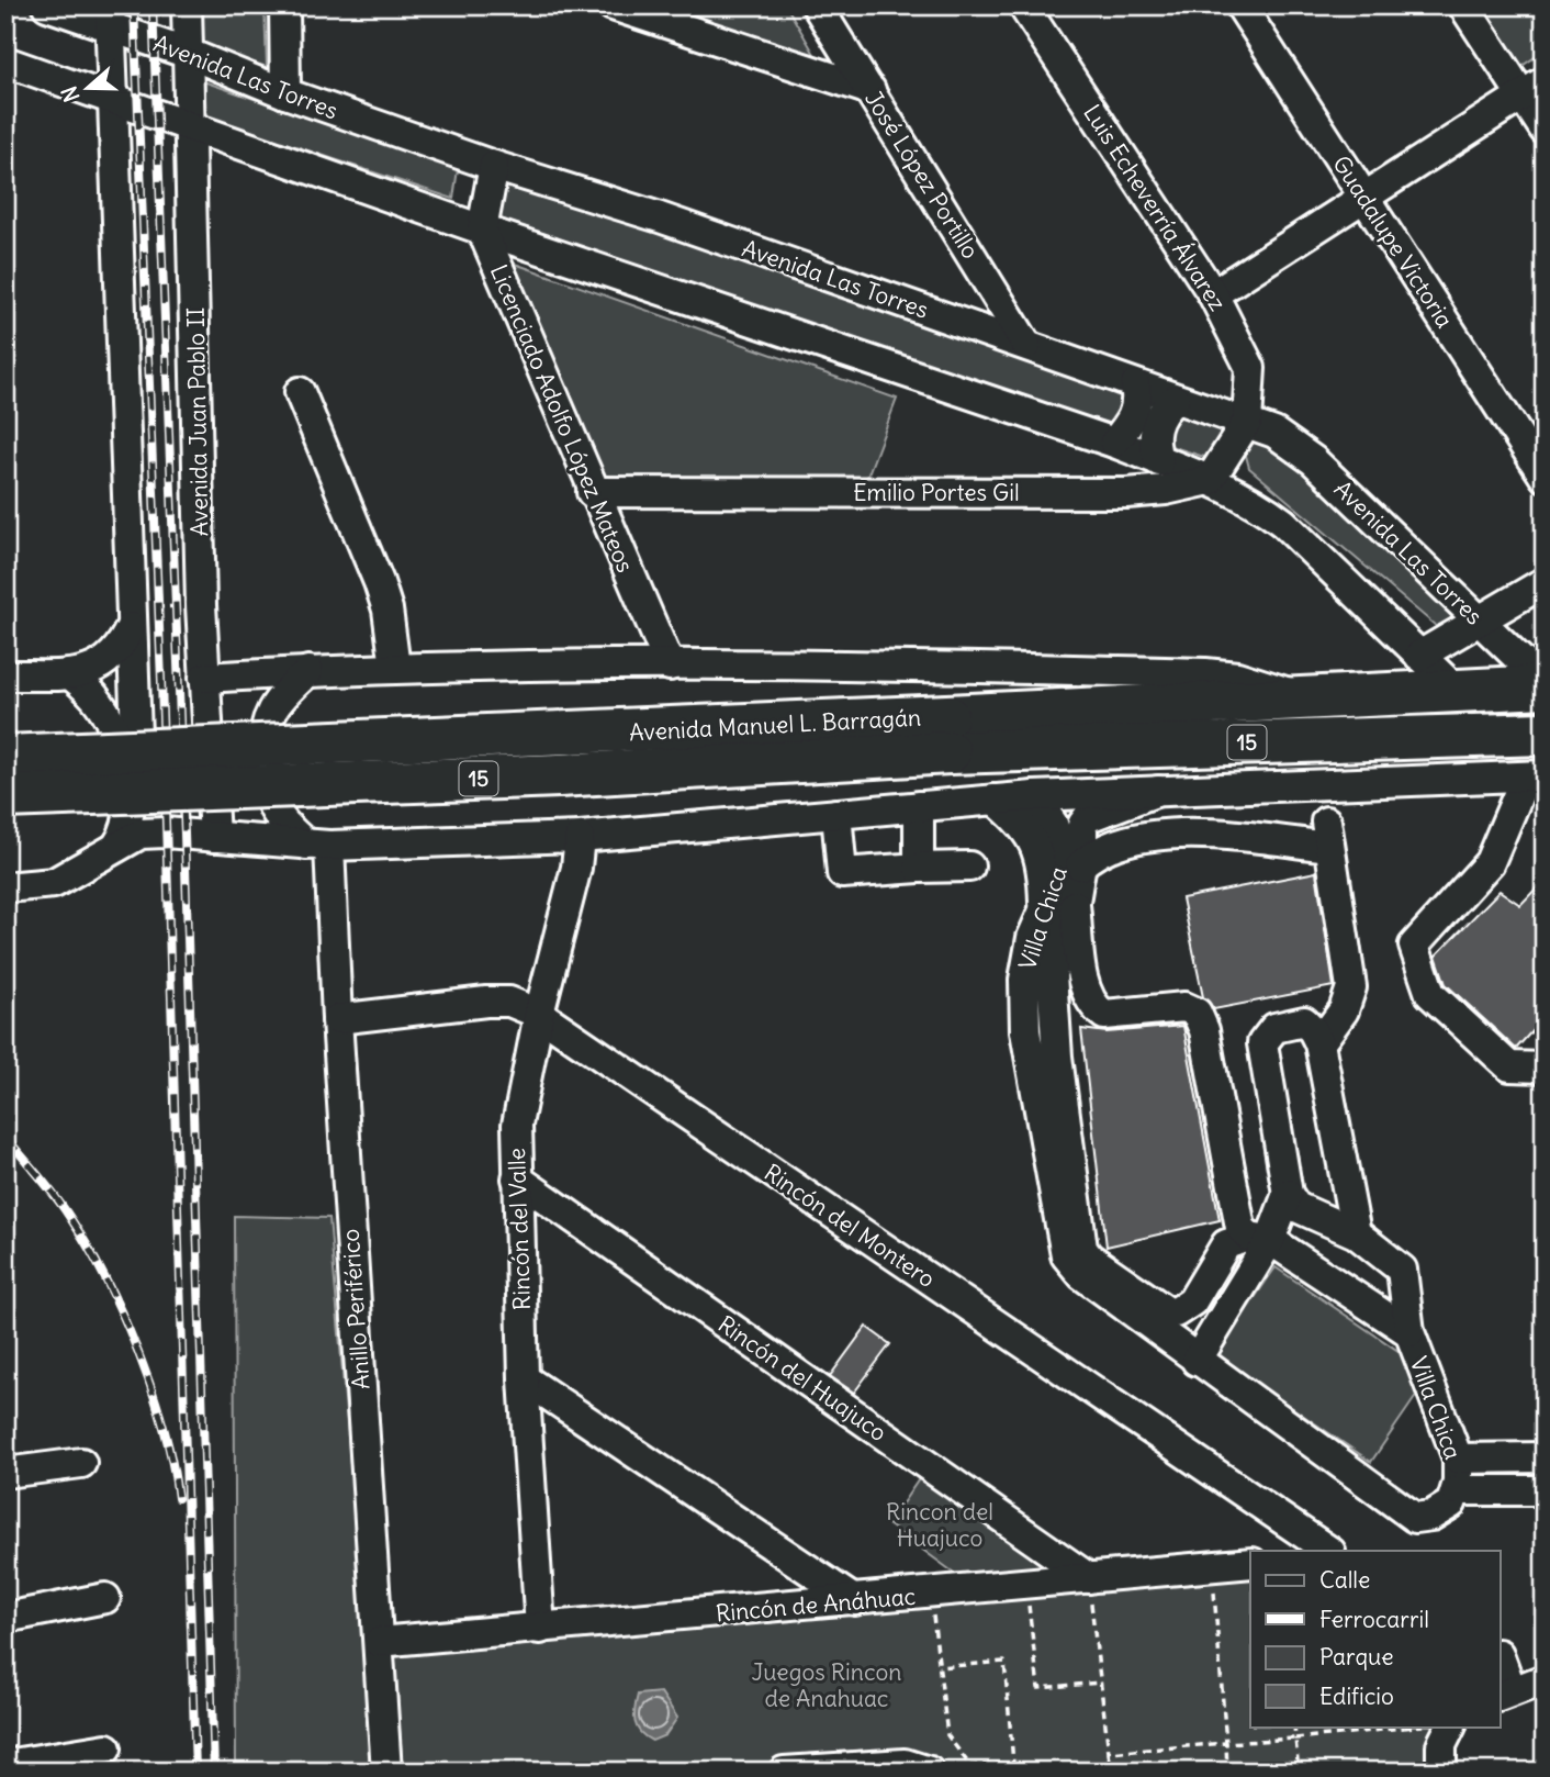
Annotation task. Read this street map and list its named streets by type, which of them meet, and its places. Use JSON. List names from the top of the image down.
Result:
{
  "streets": {
    "highway": ["Avenida Manuel L. Barragán", "15"],
    "street": [
      "Avenida Las Torres",
      "José López Portillo",
      "Luis Echeverría Álvarez",
      "Guadalupe Victoria",
      "Licenciado Adolfo López Mateos",
      "Avenida Juan Pablo II",
      "Emilio Portes Gil",
      "Villa Chica",
      "Rincón del Montero",
      "Rincón del Valle",
      "Anillo Periférico",
      "Rincón del Huajuco",
      "Rincón de Anáhuac"
    ]
  },
  "crossings": [
    ["Avenida Las Torres", "José López Portillo"],
    ["Avenida Las Torres", "Luis Echeverría Álvarez"],
    ["Avenida Las Torres", "Avenida Juan Pablo II"],
    ["Avenida Las Torres", "Avenida Manuel L. Barragán"],
    ["Licenciado Adolfo López Mateos", "Emilio Portes Gil"],
    ["Rincón del Montero", "Rincón del Valle"],
    ["Rincón del Montero", "Anillo Periférico"],
    ["Rincón del Valle", "Rincón del Huajuco"],
    ["Rincón del Valle", "Rincón de Anáhuac"],
    ["Anillo Periférico", "Rincón de Anáhuac"],
    ["Rincón del Huajuco", "Rincón de Anáhuac"]
  ],
  "parks": ["Rincon del Huajuco", "Juegos Rincon de Anahuac"],
  "legend": [
    "Calle",
    "Ferrocarril",
    "Parque",
    "Edificio"
  ],
  "north": "left"
}
